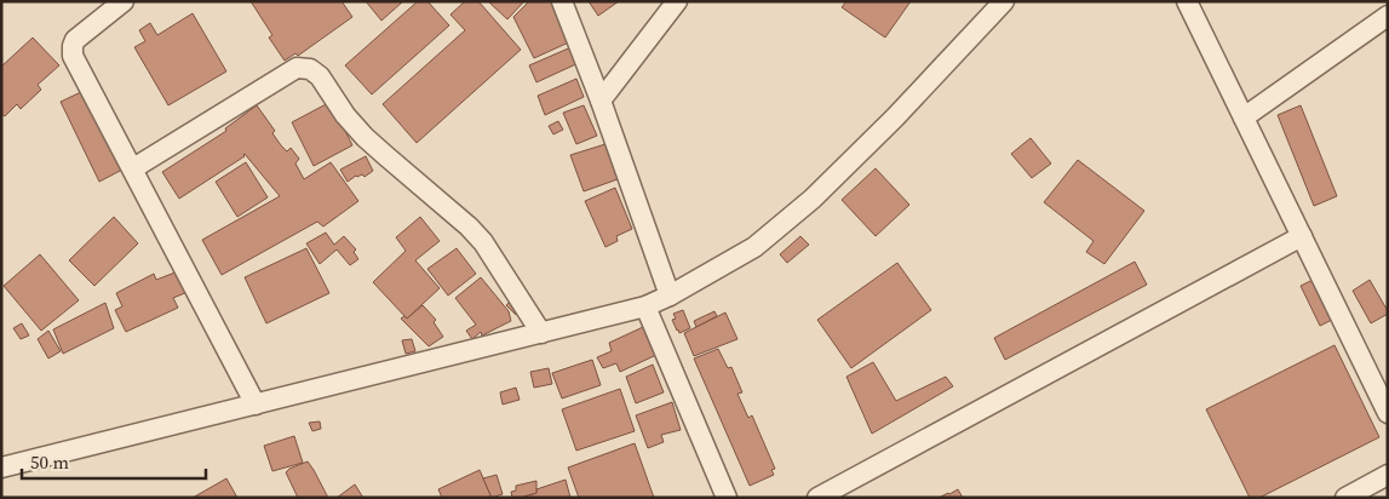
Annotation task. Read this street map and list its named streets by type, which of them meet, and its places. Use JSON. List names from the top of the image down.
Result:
{
  "scale_bar": "50 m"
}
